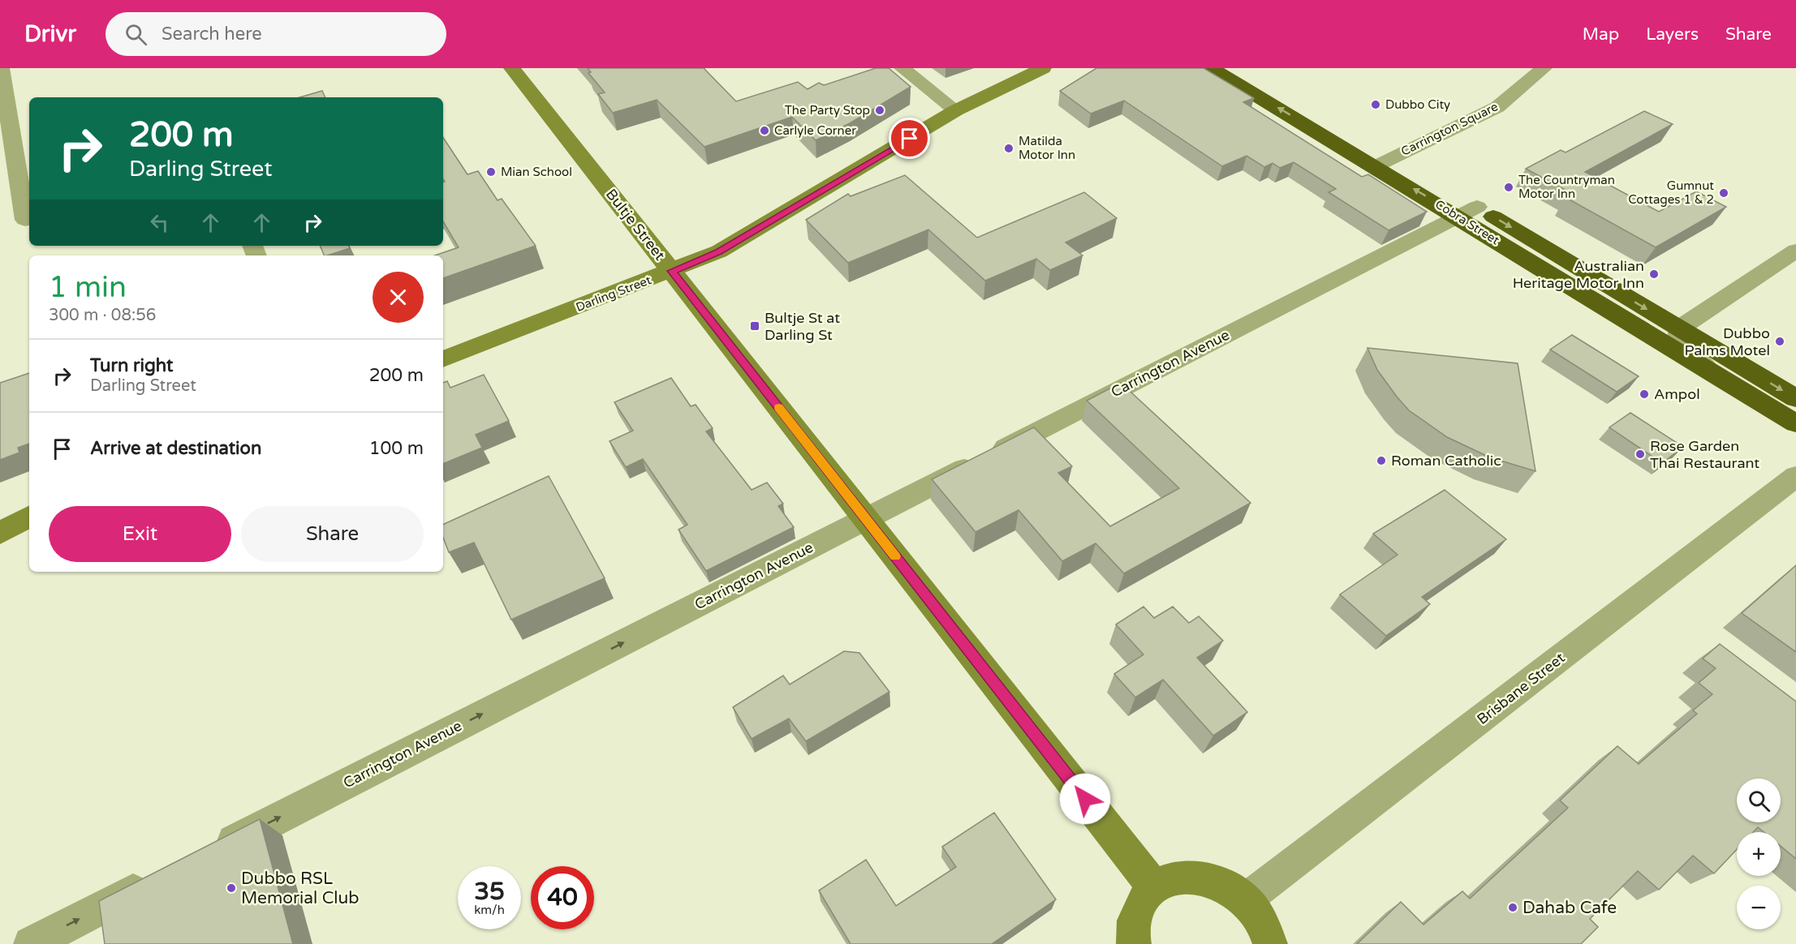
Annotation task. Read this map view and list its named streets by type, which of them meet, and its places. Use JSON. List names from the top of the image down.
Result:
{
  "streets": {
    "highway": ["Cobra Street"],
    "street": [
      "Carrington Square",
      "Bultje Street",
      "Darling Street",
      "Carrington Avenue",
      "Brisbane Street"
    ]
  },
  "crossings": [
    ["Carrington Square", "Cobra Street"],
    ["Cobra Street", "Carrington Avenue"],
    ["Bultje Street", "Darling Street"],
    ["Bultje Street", "Carrington Avenue"]
  ],
  "one_way": ["Carrington Avenue"],
  "places": {
    "other": [
      "Dubbo City",
      "The Party Stop",
      "Carlyle Corner",
      "Matilda Motor Inn",
      "Mian School",
      "The Countryman Motor Inn",
      "Gumnut Cottages 1 & 2",
      "Australian Heritage Motor Inn",
      "Dubbo Palms Motel",
      "Ampol",
      "Rose Garden Thai Restaurant",
      "Roman Catholic",
      "Dubbo RSL Memorial Club",
      "Dahab Cafe"
    ],
    "transit": ["Bultje St at Darling St"]
  },
  "page": {
    "header": "Drivr",
    "search": "Search here",
    "nav": ["Map", "Layers", "Share"],
    "turn": ["200 m", "Darling Street"],
    "heading": ["1 min", "300 m · 08:56"],
    "list": [
      {
        "name": "Turn right",
        "note": "Darling Street",
        "value": "200 m"
      },
      {
        "name": "Arrive at destination",
        "value": "100 m"
      }
    ],
    "buttons": ["Exit", "Share"],
    "map_buttons": ["+", "−"],
    "speed": "35 km/h",
    "limit": "40"
  }
}
